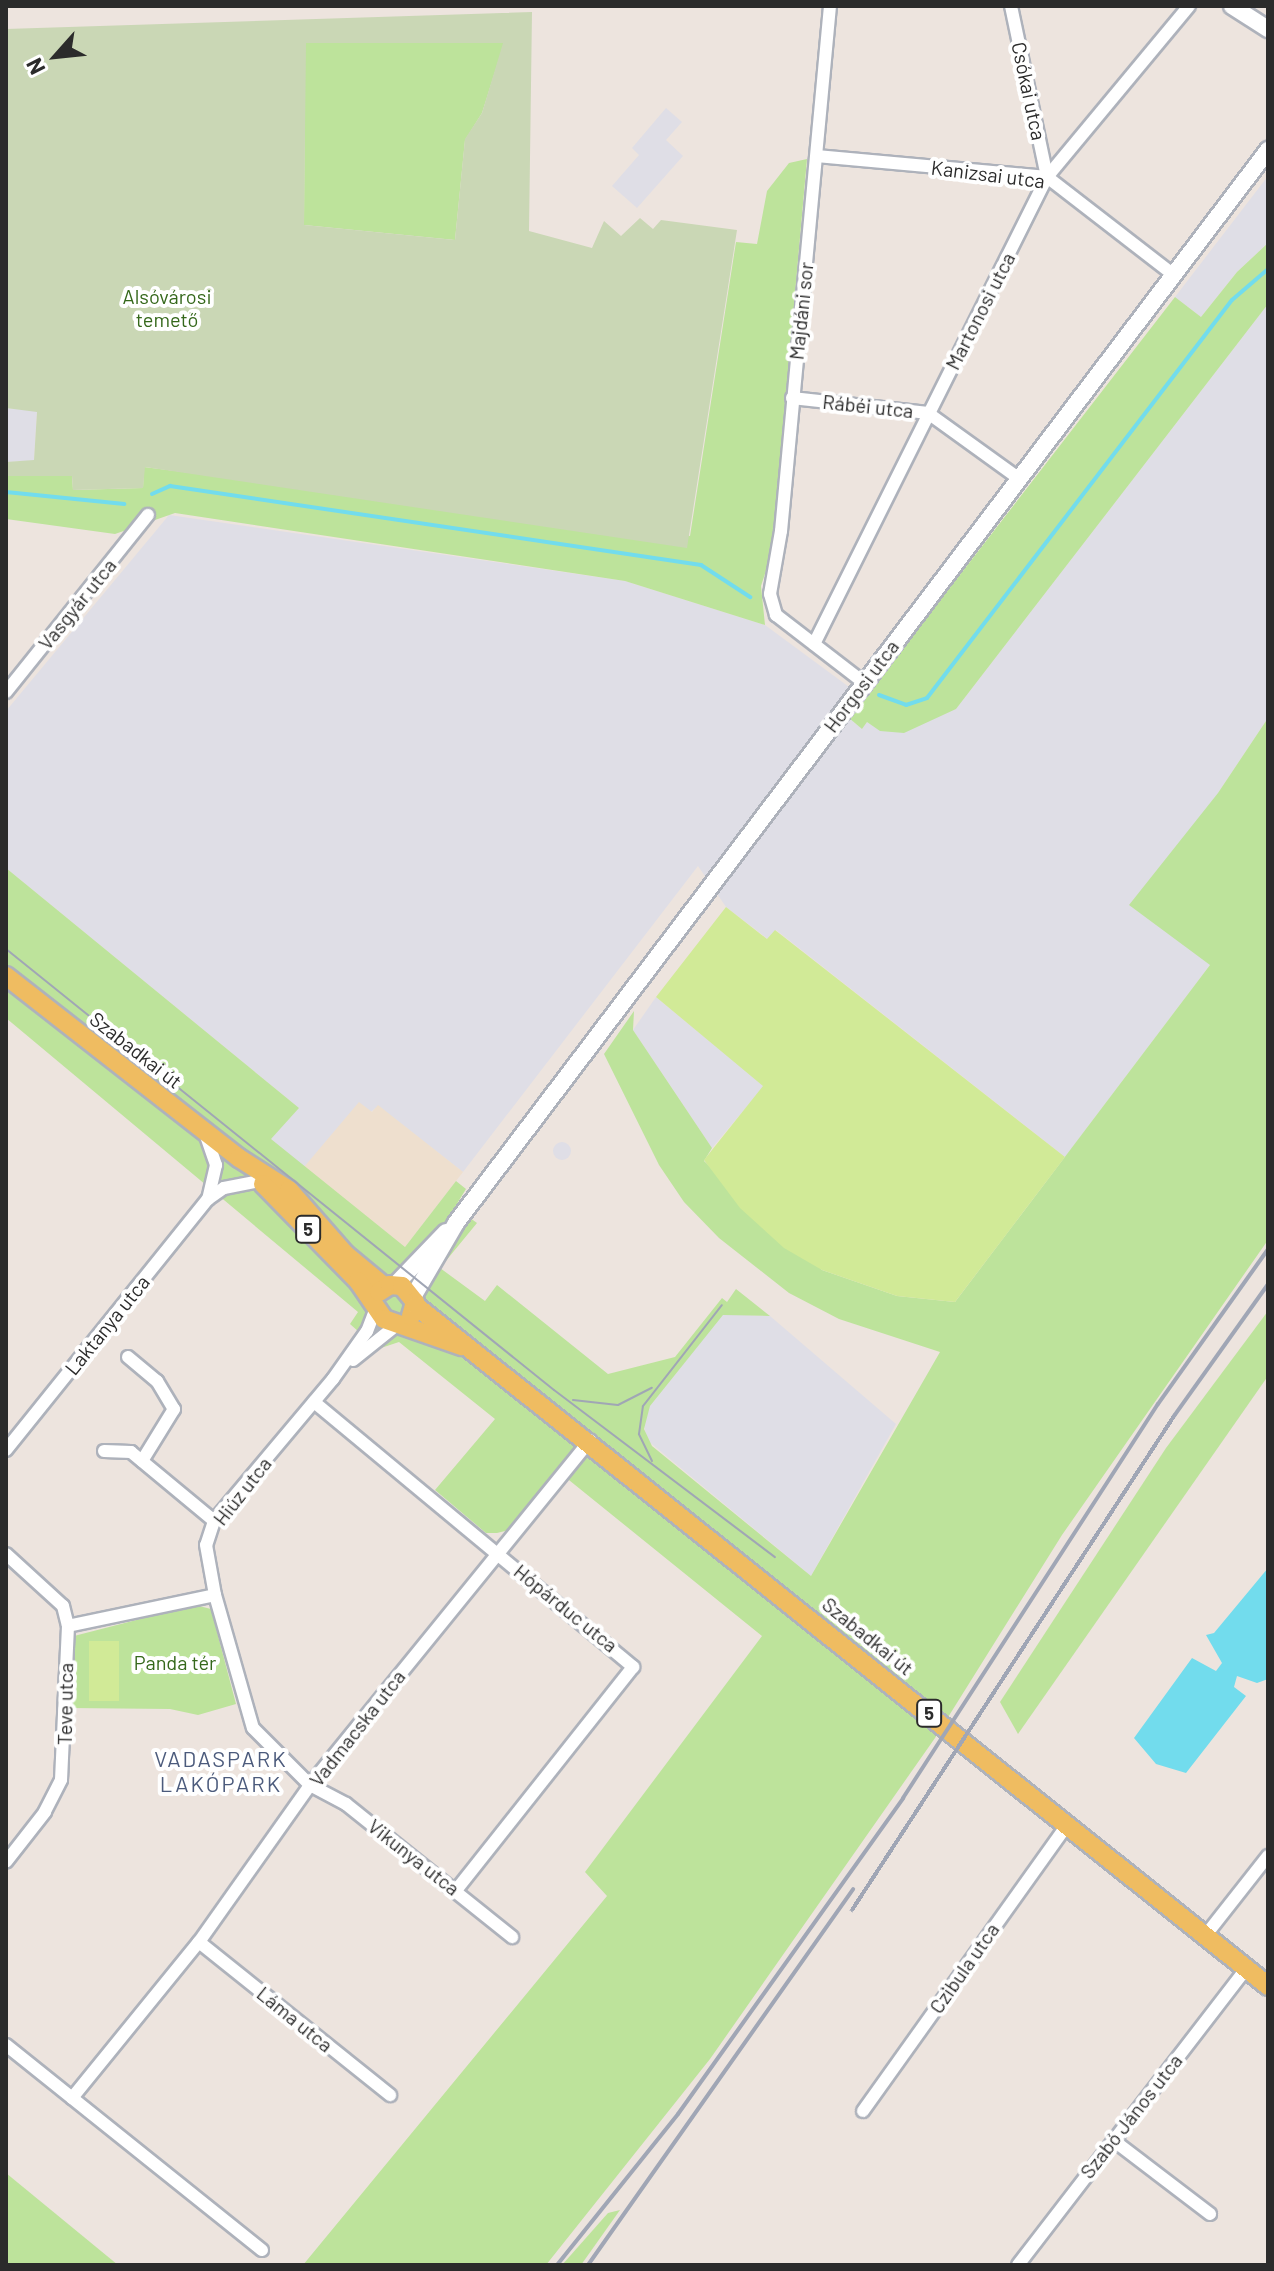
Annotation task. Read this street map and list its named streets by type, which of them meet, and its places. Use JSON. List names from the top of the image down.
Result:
{
  "streets": {
    "main road": ["Szabadkai út", "5"],
    "street": [
      "Csókai utca",
      "Kanizsai utca",
      "Majdáni sor",
      "Martonosi utca",
      "Rábéi utca",
      "Vasgyár utca",
      "Horgosi utca",
      "Laktanya utca",
      "Hiúz utca",
      "Hópárduc utca",
      "Teve utca",
      "Vadmacska utca",
      "Vikunya utca",
      "Czibula utca",
      "Láma utca",
      "Szabó János utca"
    ]
  },
  "crossings": [
    ["Csókai utca", "Kanizsai utca"],
    ["Csókai utca", "Martonosi utca"],
    ["Kanizsai utca", "Majdáni sor"],
    ["Kanizsai utca", "Martonosi utca"],
    ["Kanizsai utca", "Horgosi utca"],
    ["Majdáni sor", "Martonosi utca"],
    ["Majdáni sor", "Rábéi utca"],
    ["Martonosi utca", "Rábéi utca"],
    ["Rábéi utca", "Horgosi utca"],
    ["Horgosi utca", "Szabadkai út"],
    ["Horgosi utca", "Hiúz utca"],
    ["Szabadkai út", "Laktanya utca"],
    ["Szabadkai út", "Hiúz utca"],
    ["Szabadkai út", "Vadmacska utca"],
    ["Szabadkai út", "Czibula utca"],
    ["Szabadkai út", "Szabó János utca"],
    ["Hiúz utca", "Hópárduc utca"],
    ["Hiúz utca", "Vadmacska utca"],
    ["Hiúz utca", "Vikunya utca"],
    ["Hópárduc utca", "Vadmacska utca"],
    ["Hópárduc utca", "Vikunya utca"],
    ["Vadmacska utca", "Vikunya utca"],
    ["Vadmacska utca", "Láma utca"]
  ],
  "districts": ["VADASPARK LAKÓPARK"],
  "parks": ["Alsóvárosi temető", "Panda tér"],
  "north": "bottom left"
}
